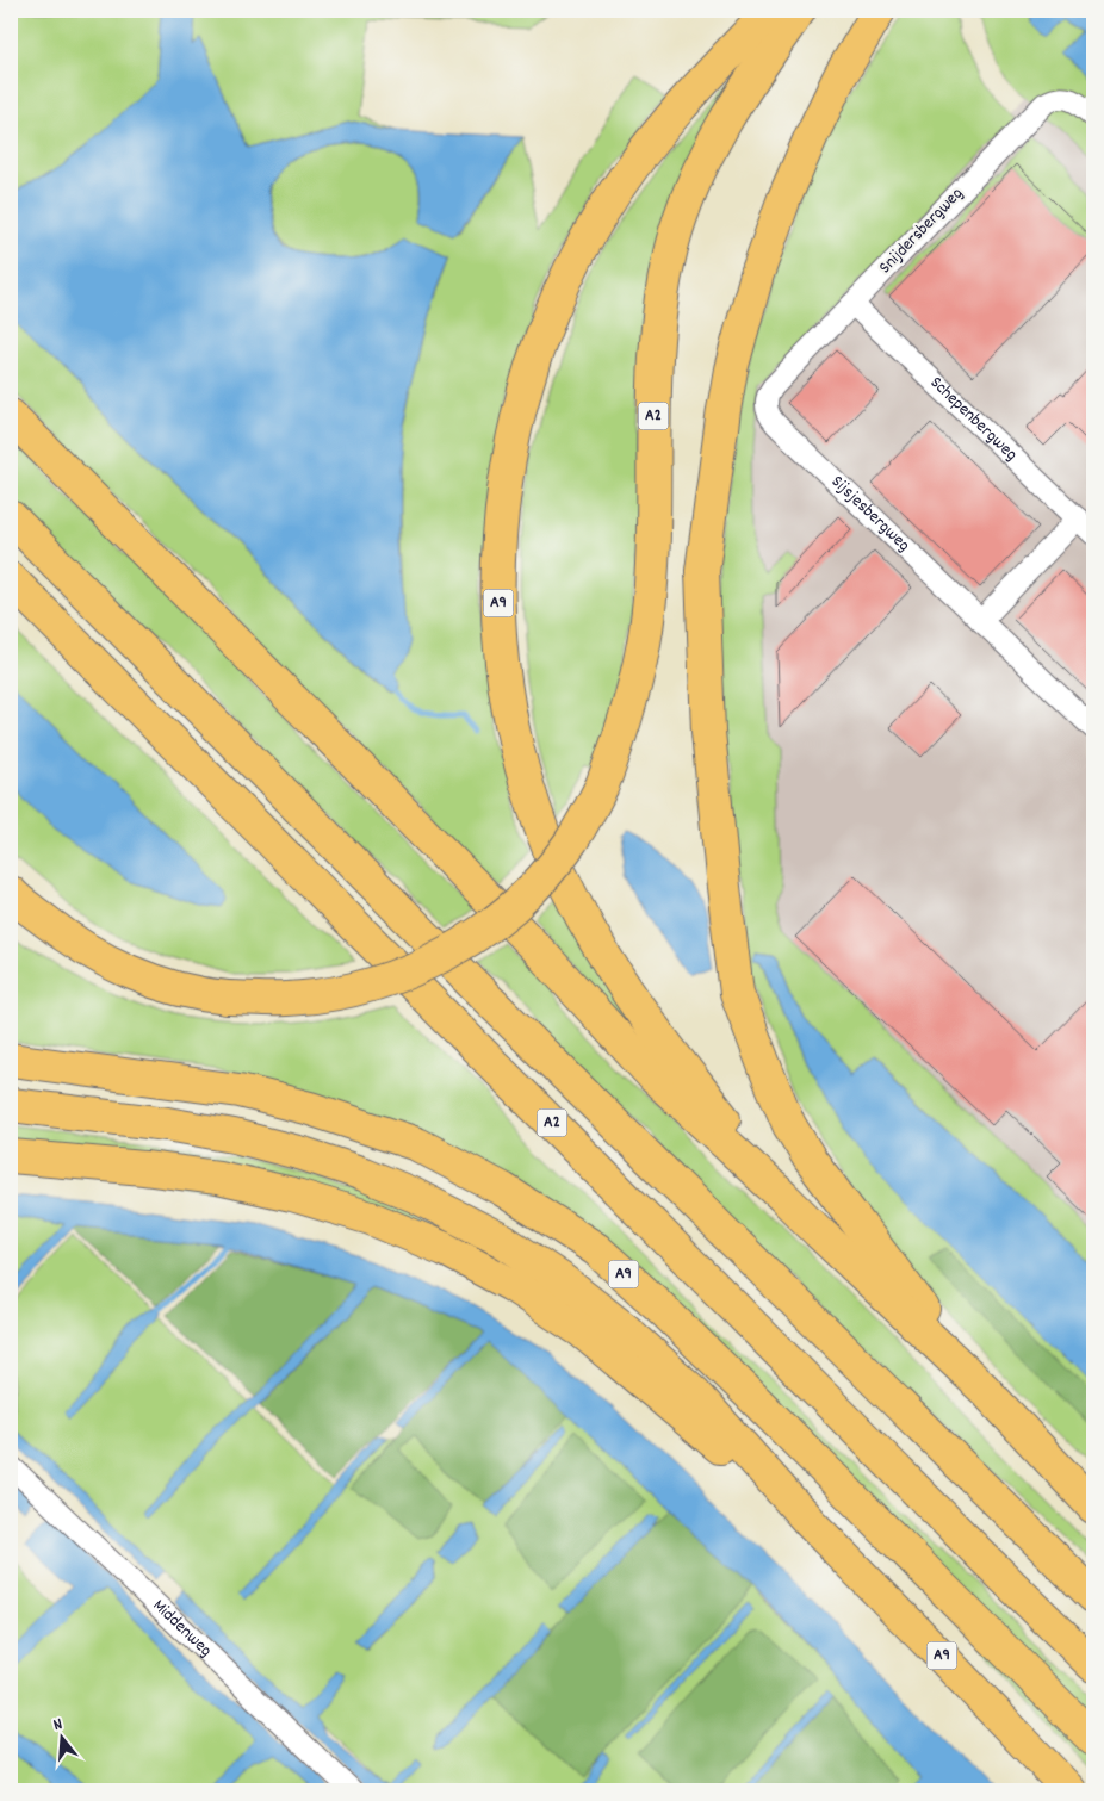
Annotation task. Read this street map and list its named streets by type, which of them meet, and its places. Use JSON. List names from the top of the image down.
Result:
{
  "streets": {
    "highway": ["A2", "A9"],
    "street": [
      "Snijdersbergweg",
      "Schepenbergweg",
      "Sijsjesbergweg",
      "Middenweg"
    ]
  },
  "crossings": [
    ["Snijdersbergweg", "Schepenbergweg"],
    ["Snijdersbergweg", "Sijsjesbergweg"]
  ],
  "north": "top"
}
